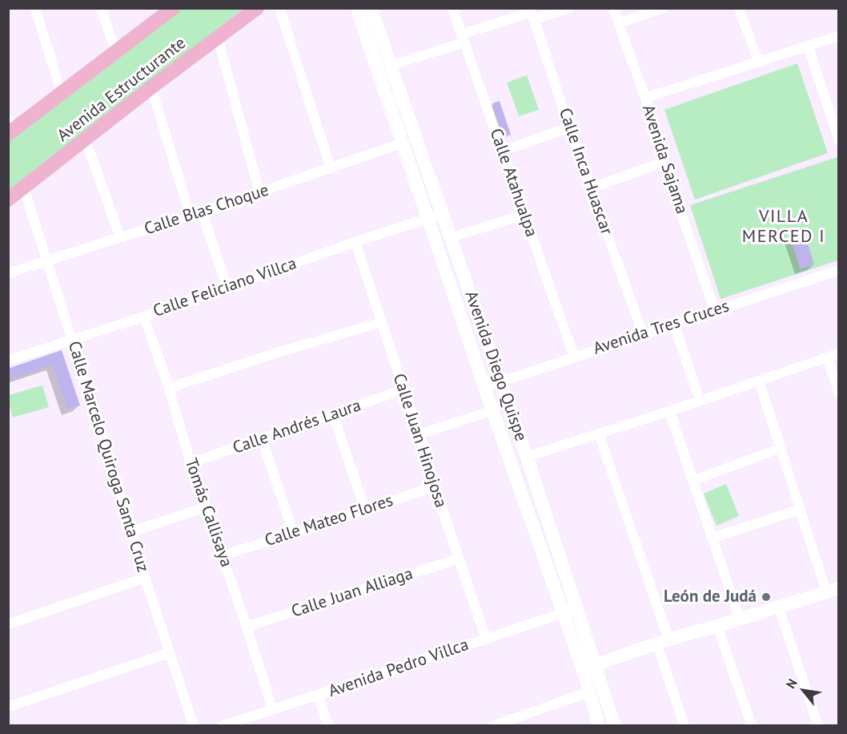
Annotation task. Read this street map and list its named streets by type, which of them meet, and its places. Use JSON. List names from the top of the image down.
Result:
{
  "streets": {
    "main road": ["Avenida Estructurante"],
    "street": [
      "Avenida Sajama",
      "Calle Inca Huascar",
      "Calle Atahualpa",
      "Calle Blas Choque",
      "Calle Feliciano Villca",
      "Avenida Tres Cruces",
      "Avenida Diego Quispe",
      "Calle Andrés Laura",
      "Calle Juan Hinojosa",
      "Calle Marcelo Quiroga Santa Cruz",
      "Tomás Callisaya",
      "Calle Mateo Flores",
      "Calle Juan Alliaga",
      "Avenida Pedro Villca"
    ]
  },
  "crossings": [
    ["Avenida Estructurante", "Calle Marcelo Quiroga Santa Cruz"],
    ["Avenida Sajama", "Avenida Tres Cruces"],
    ["Calle Inca Huascar", "Avenida Tres Cruces"],
    ["Calle Atahualpa", "Avenida Tres Cruces"],
    ["Calle Blas Choque", "Avenida Diego Quispe"],
    ["Calle Blas Choque", "Calle Marcelo Quiroga Santa Cruz"],
    ["Calle Feliciano Villca", "Avenida Diego Quispe"],
    ["Calle Feliciano Villca", "Calle Juan Hinojosa"],
    ["Calle Feliciano Villca", "Calle Marcelo Quiroga Santa Cruz"],
    ["Calle Feliciano Villca", "Tomás Callisaya"],
    ["Avenida Tres Cruces", "Avenida Diego Quispe"],
    ["Avenida Diego Quispe", "Avenida Pedro Villca"],
    ["Calle Andrés Laura", "Calle Juan Hinojosa"],
    ["Calle Andrés Laura", "Tomás Callisaya"],
    ["Calle Juan Hinojosa", "Calle Mateo Flores"],
    ["Calle Juan Hinojosa", "Calle Juan Alliaga"],
    ["Calle Juan Hinojosa", "Avenida Pedro Villca"],
    ["Tomás Callisaya", "Calle Mateo Flores"],
    ["Tomás Callisaya", "Calle Juan Alliaga"],
    ["Tomás Callisaya", "Avenida Pedro Villca"]
  ],
  "districts": ["VILLA MERCED I"],
  "places": ["León de Judá"],
  "north": "top left"
}
